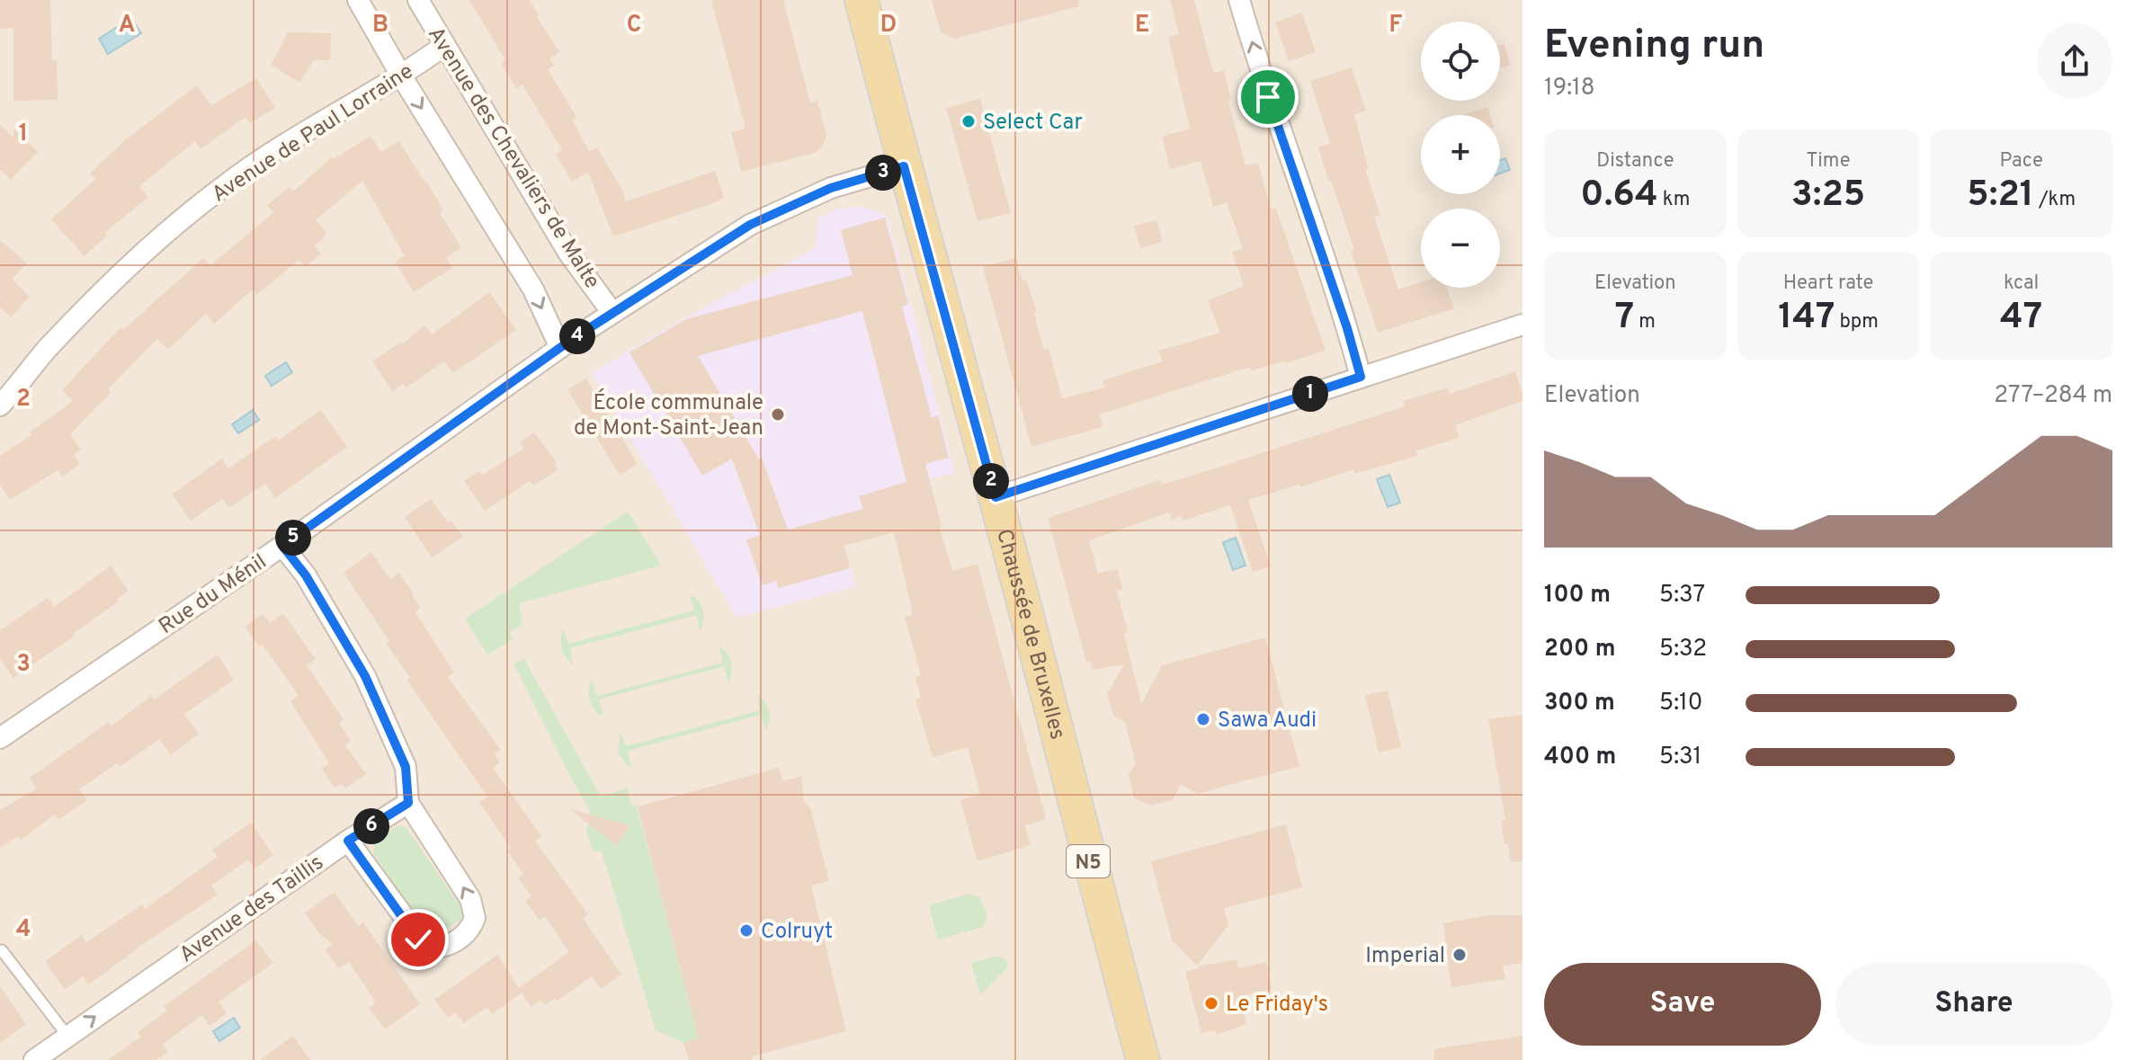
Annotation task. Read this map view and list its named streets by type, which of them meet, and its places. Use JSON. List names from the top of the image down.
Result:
{
  "streets": {
    "main road": ["Chaussée de Bruxelles", "N5"],
    "street": [
      "Avenue de Paul Lorraine",
      "Avenue des Chevaliers de Malte",
      "Rue du Ménil",
      "Avenue des Taillis"
    ]
  },
  "crossings": [
    ["Avenue de Paul Lorraine", "Avenue des Chevaliers de Malte"],
    ["Avenue des Chevaliers de Malte", "Rue du Ménil"],
    ["Rue du Ménil", "Chaussée de Bruxelles"]
  ],
  "one_way": ["Avenue des Taillis"],
  "places": [
    "Select Car",
    "École communale de Mont-Saint-Jean",
    "Sawa Audi",
    "Colruyt",
    "Imperial",
    "Le Friday's"
  ],
  "page": {
    "heading": ["Evening run", "19:18"],
    "map_buttons": ["+", "−"],
    "stats": [
      ["Distance", "0.64 km"],
      ["Time", "3:25"],
      ["Pace", "5:21 /km"],
      ["Elevation", "7 m"],
      ["Heart rate", "147 bpm"],
      ["kcal", "47"]
    ],
    "pins": [
      "3",
      "4",
      "1",
      "2",
      "5",
      "6"
    ],
    "chart": ["Elevation", "277–284 m"],
    "list": [
      {
        "name": "100 m",
        "note": "5:37"
      },
      {
        "name": "200 m",
        "note": "5:32"
      },
      {
        "name": "300 m",
        "note": "5:10"
      },
      {
        "name": "400 m",
        "note": "5:31"
      }
    ],
    "buttons": ["Save", "Share"]
  },
  "grid": {
    "columns": [
      "A",
      "B",
      "C",
      "D",
      "E",
      "F"
    ],
    "rows": [
      "1",
      "2",
      "3",
      "4"
    ]
  }
}
